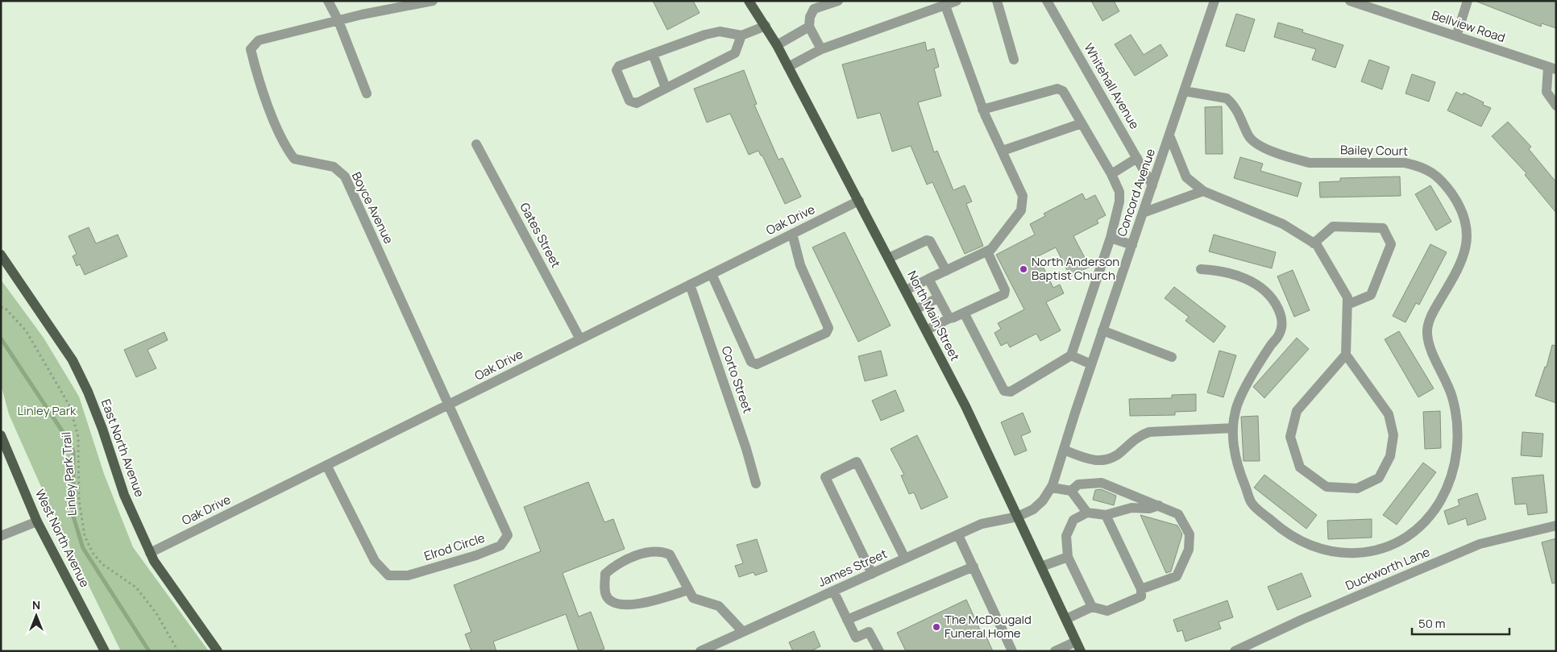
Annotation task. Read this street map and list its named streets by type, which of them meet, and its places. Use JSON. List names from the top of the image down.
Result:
{
  "streets": {
    "main road": ["North Main Street", "East North Avenue", "West North Avenue"],
    "street": [
      "Bellview Road",
      "Whitehall Avenue",
      "Bailey Court",
      "Concord Avenue",
      "Boyce Avenue",
      "Oak Drive",
      "Gates Street",
      "Corto Street",
      "Elrod Circle",
      "James Street",
      "Duckworth Lane"
    ],
    "path": ["Linley Park Trail"]
  },
  "crossings": [
    ["Whitehall Avenue", "Concord Avenue"],
    ["Bailey Court", "Concord Avenue"],
    ["Concord Avenue", "North Main Street"],
    ["Concord Avenue", "James Street"],
    ["Boyce Avenue", "Oak Drive"],
    ["Boyce Avenue", "Elrod Circle"],
    ["Oak Drive", "Gates Street"],
    ["Oak Drive", "North Main Street"],
    ["Oak Drive", "Corto Street"],
    ["Oak Drive", "East North Avenue"],
    ["Oak Drive", "Elrod Circle"],
    ["North Main Street", "James Street"]
  ],
  "parks": ["Linley Park"],
  "places": ["North Anderson Baptist Church", "The McDougald Funeral Home"],
  "scale_bar": "50 m",
  "north": "top"
}
